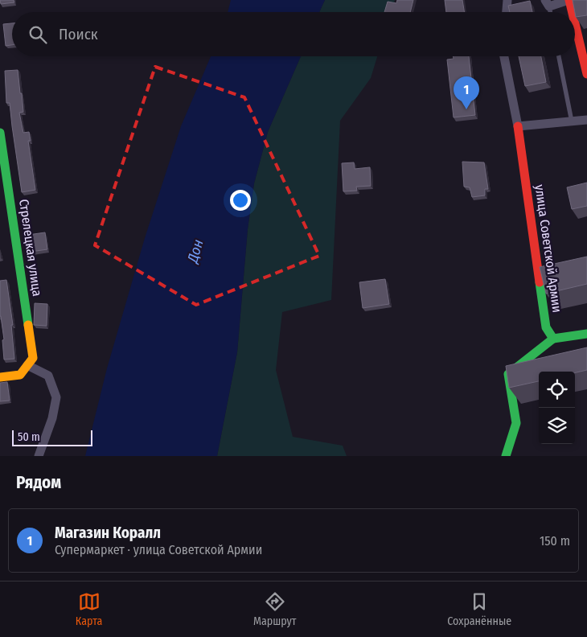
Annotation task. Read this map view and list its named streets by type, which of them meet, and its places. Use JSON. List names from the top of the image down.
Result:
{
  "streets": {
    "street": ["Стрелецкая улица", "улица Советской Армии"]
  },
  "water": ["Дон"],
  "scale_bar": "50 m",
  "page": {
    "search": "Поиск",
    "pins": "1",
    "scale": "50 m",
    "heading": "Рядом",
    "list": [
      {
        "mark": "1",
        "name": "Магазин Коралл",
        "note": "Супермаркет · улица Советской Армии",
        "value": "150 m"
      }
    ],
    "nav": ["Карта", "Маршрут", "Сохранённые"]
  }
}
